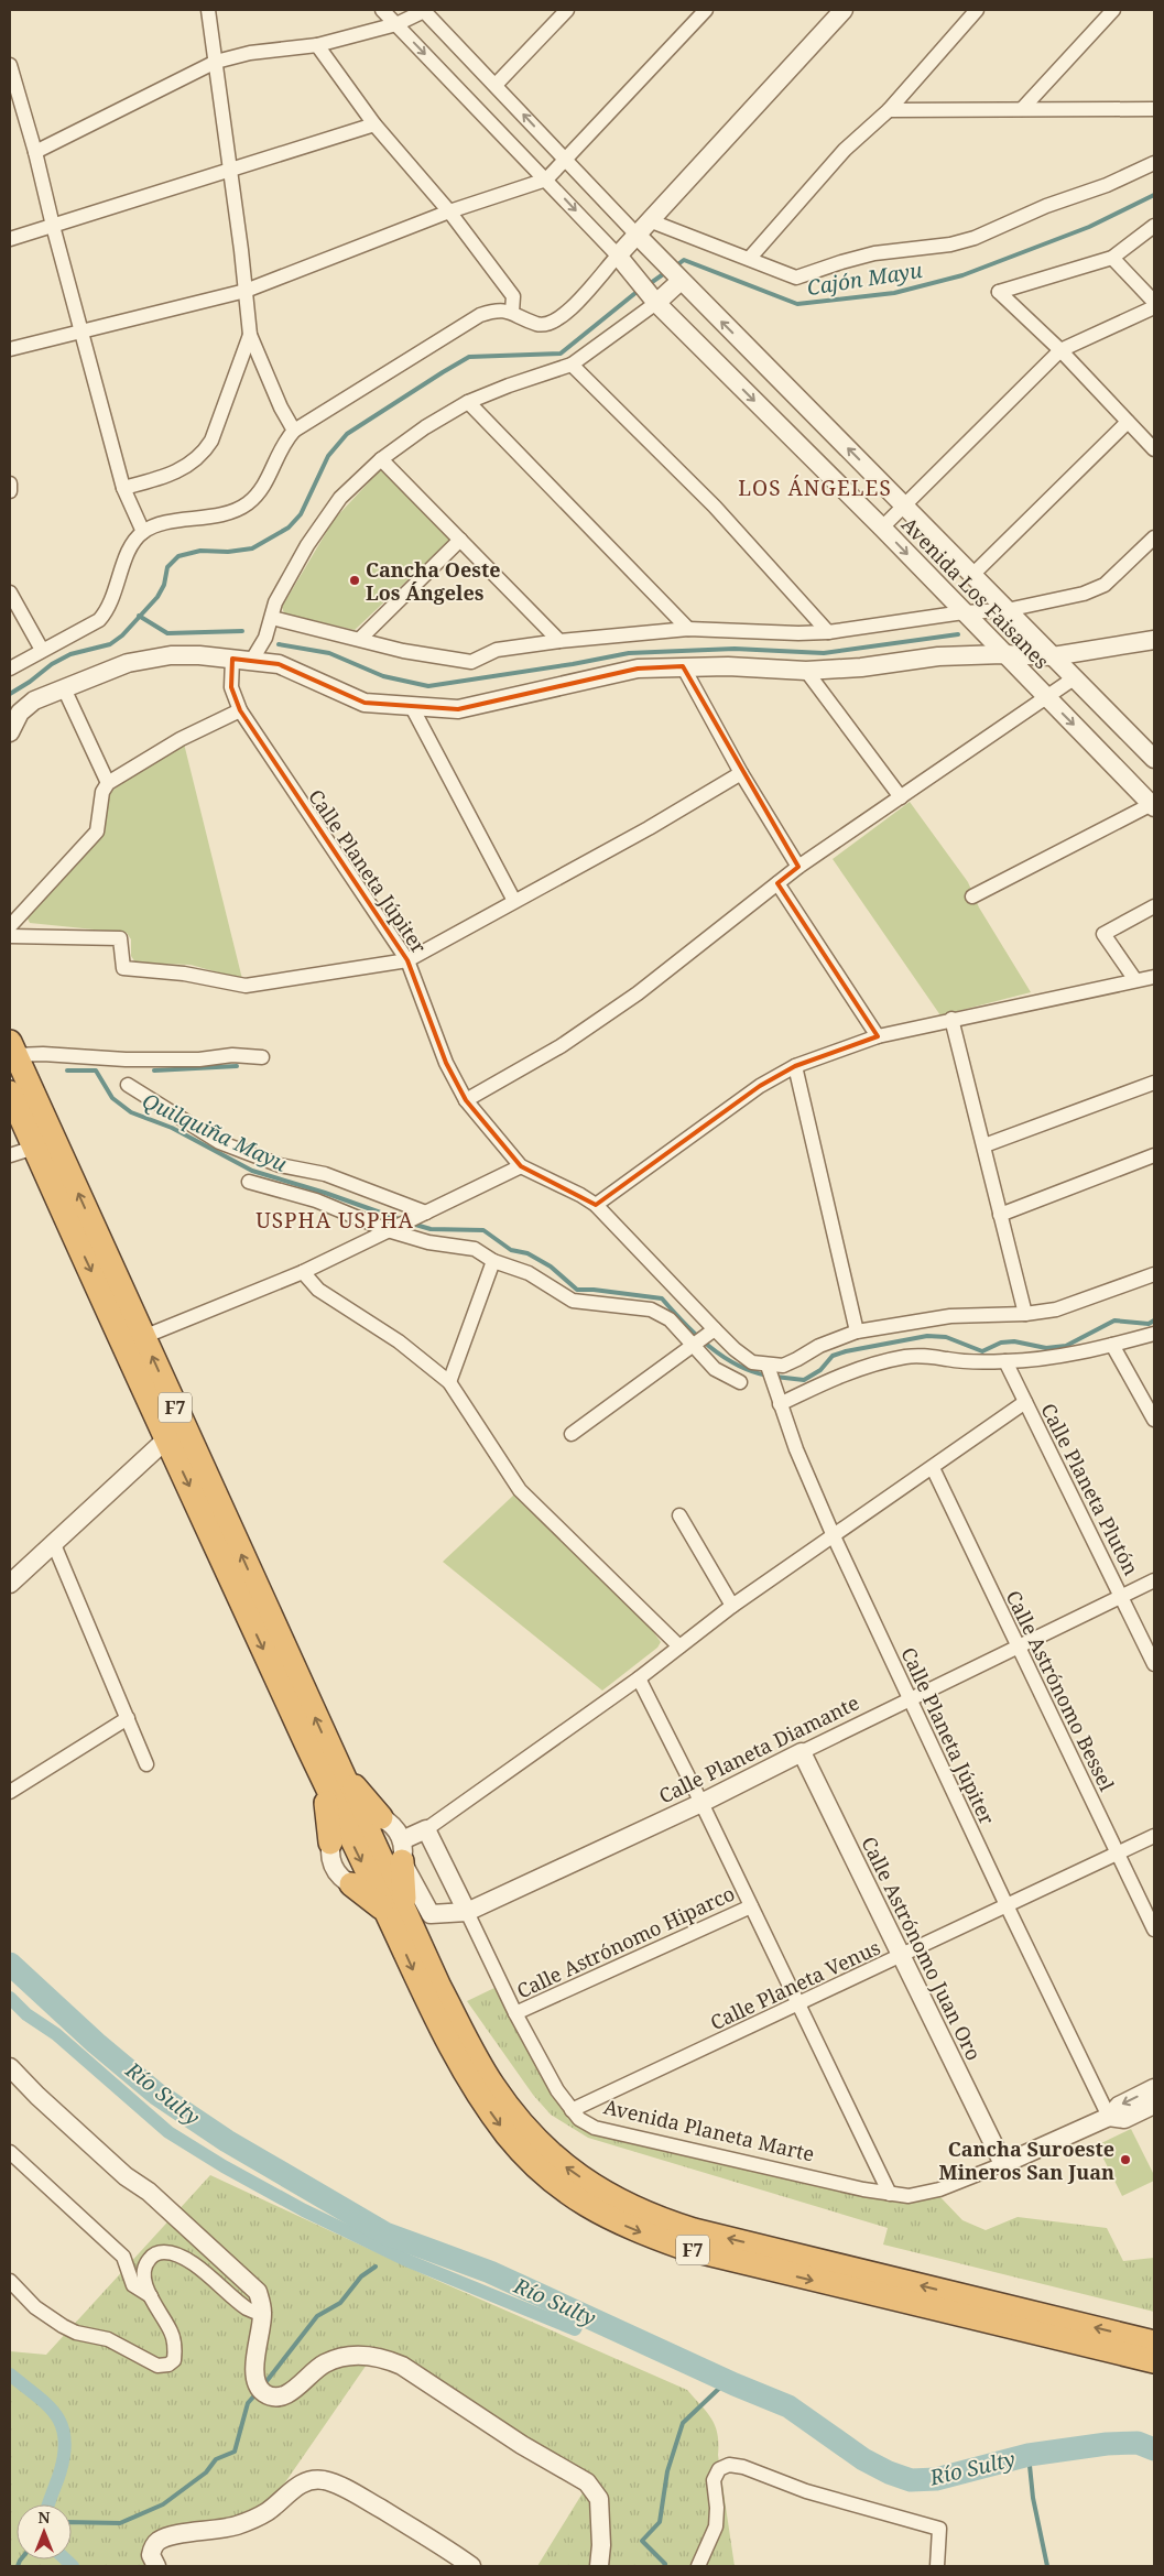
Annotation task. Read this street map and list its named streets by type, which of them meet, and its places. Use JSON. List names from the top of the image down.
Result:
{
  "streets": {
    "highway": ["F7"],
    "street": [
      "Avenida Los Faisanes",
      "Calle Planeta Júpiter",
      "Calle Planeta Plutón",
      "Calle Astrónomo Bessel",
      "Calle Planeta Diamante",
      "Calle Astrónomo Hiparco",
      "Calle Astrónomo Juan Oro",
      "Calle Planeta Venus",
      "Avenida Planeta Marte"
    ]
  },
  "crossings": [
    ["Calle Planeta Júpiter", "Calle Planeta Diamante"],
    ["Calle Planeta Júpiter", "Calle Planeta Venus"],
    ["Calle Planeta Júpiter", "Avenida Planeta Marte"],
    ["F7", "Calle Planeta Diamante"],
    ["Calle Planeta Plutón", "Calle Planeta Diamante"],
    ["Calle Astrónomo Bessel", "Calle Planeta Diamante"],
    ["Calle Astrónomo Bessel", "Calle Planeta Venus"],
    ["Calle Planeta Diamante", "Calle Astrónomo Juan Oro"],
    ["Calle Planeta Diamante", "Avenida Planeta Marte"],
    ["Calle Astrónomo Hiparco", "Avenida Planeta Marte"],
    ["Calle Astrónomo Juan Oro", "Calle Planeta Venus"],
    ["Calle Astrónomo Juan Oro", "Avenida Planeta Marte"],
    ["Calle Planeta Venus", "Avenida Planeta Marte"]
  ],
  "districts": ["LOS ÁNGELES", "USPHA USPHA"],
  "water": ["Cajón Mayu", "Quilquiña Mayu", "Río Sulty"],
  "places": ["Cancha Oeste Los Ángeles", "Cancha Suroeste Mineros San Juan"],
  "north": "top"
}
